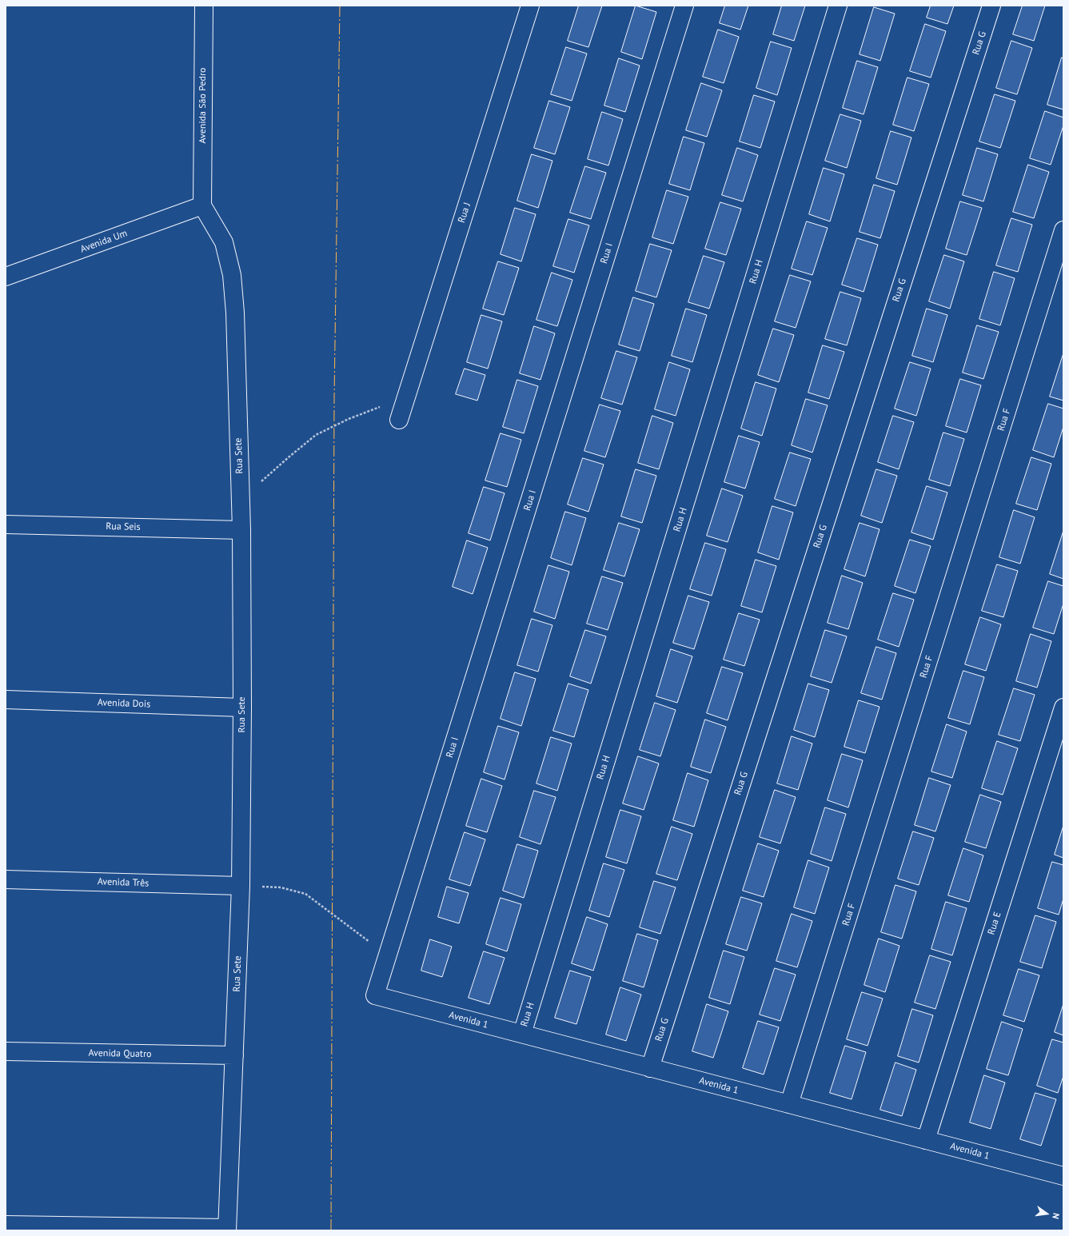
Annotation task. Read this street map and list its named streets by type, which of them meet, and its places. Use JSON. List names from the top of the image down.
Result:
{
  "streets": {
    "street": [
      "Rua G",
      "Avenida São Pedro",
      "Rua J",
      "Avenida Um",
      "Rua I",
      "Rua H",
      "Rua F",
      "Rua Sete",
      "Rua Seis",
      "Avenida Dois",
      "Avenida Três",
      "Rua E",
      "Avenida 1",
      "Avenida Quatro"
    ]
  },
  "crossings": [
    ["Rua G", "Avenida 1"],
    ["Avenida São Pedro", "Avenida Um"],
    ["Avenida São Pedro", "Rua Sete"],
    ["Avenida Um", "Rua Sete"],
    ["Rua I", "Avenida 1"],
    ["Rua H", "Avenida 1"],
    ["Rua F", "Avenida 1"],
    ["Rua Sete", "Rua Seis"],
    ["Rua Sete", "Avenida Dois"],
    ["Rua Sete", "Avenida Três"],
    ["Rua Sete", "Avenida Quatro"],
    ["Rua E", "Avenida 1"]
  ],
  "north": "right"
}
